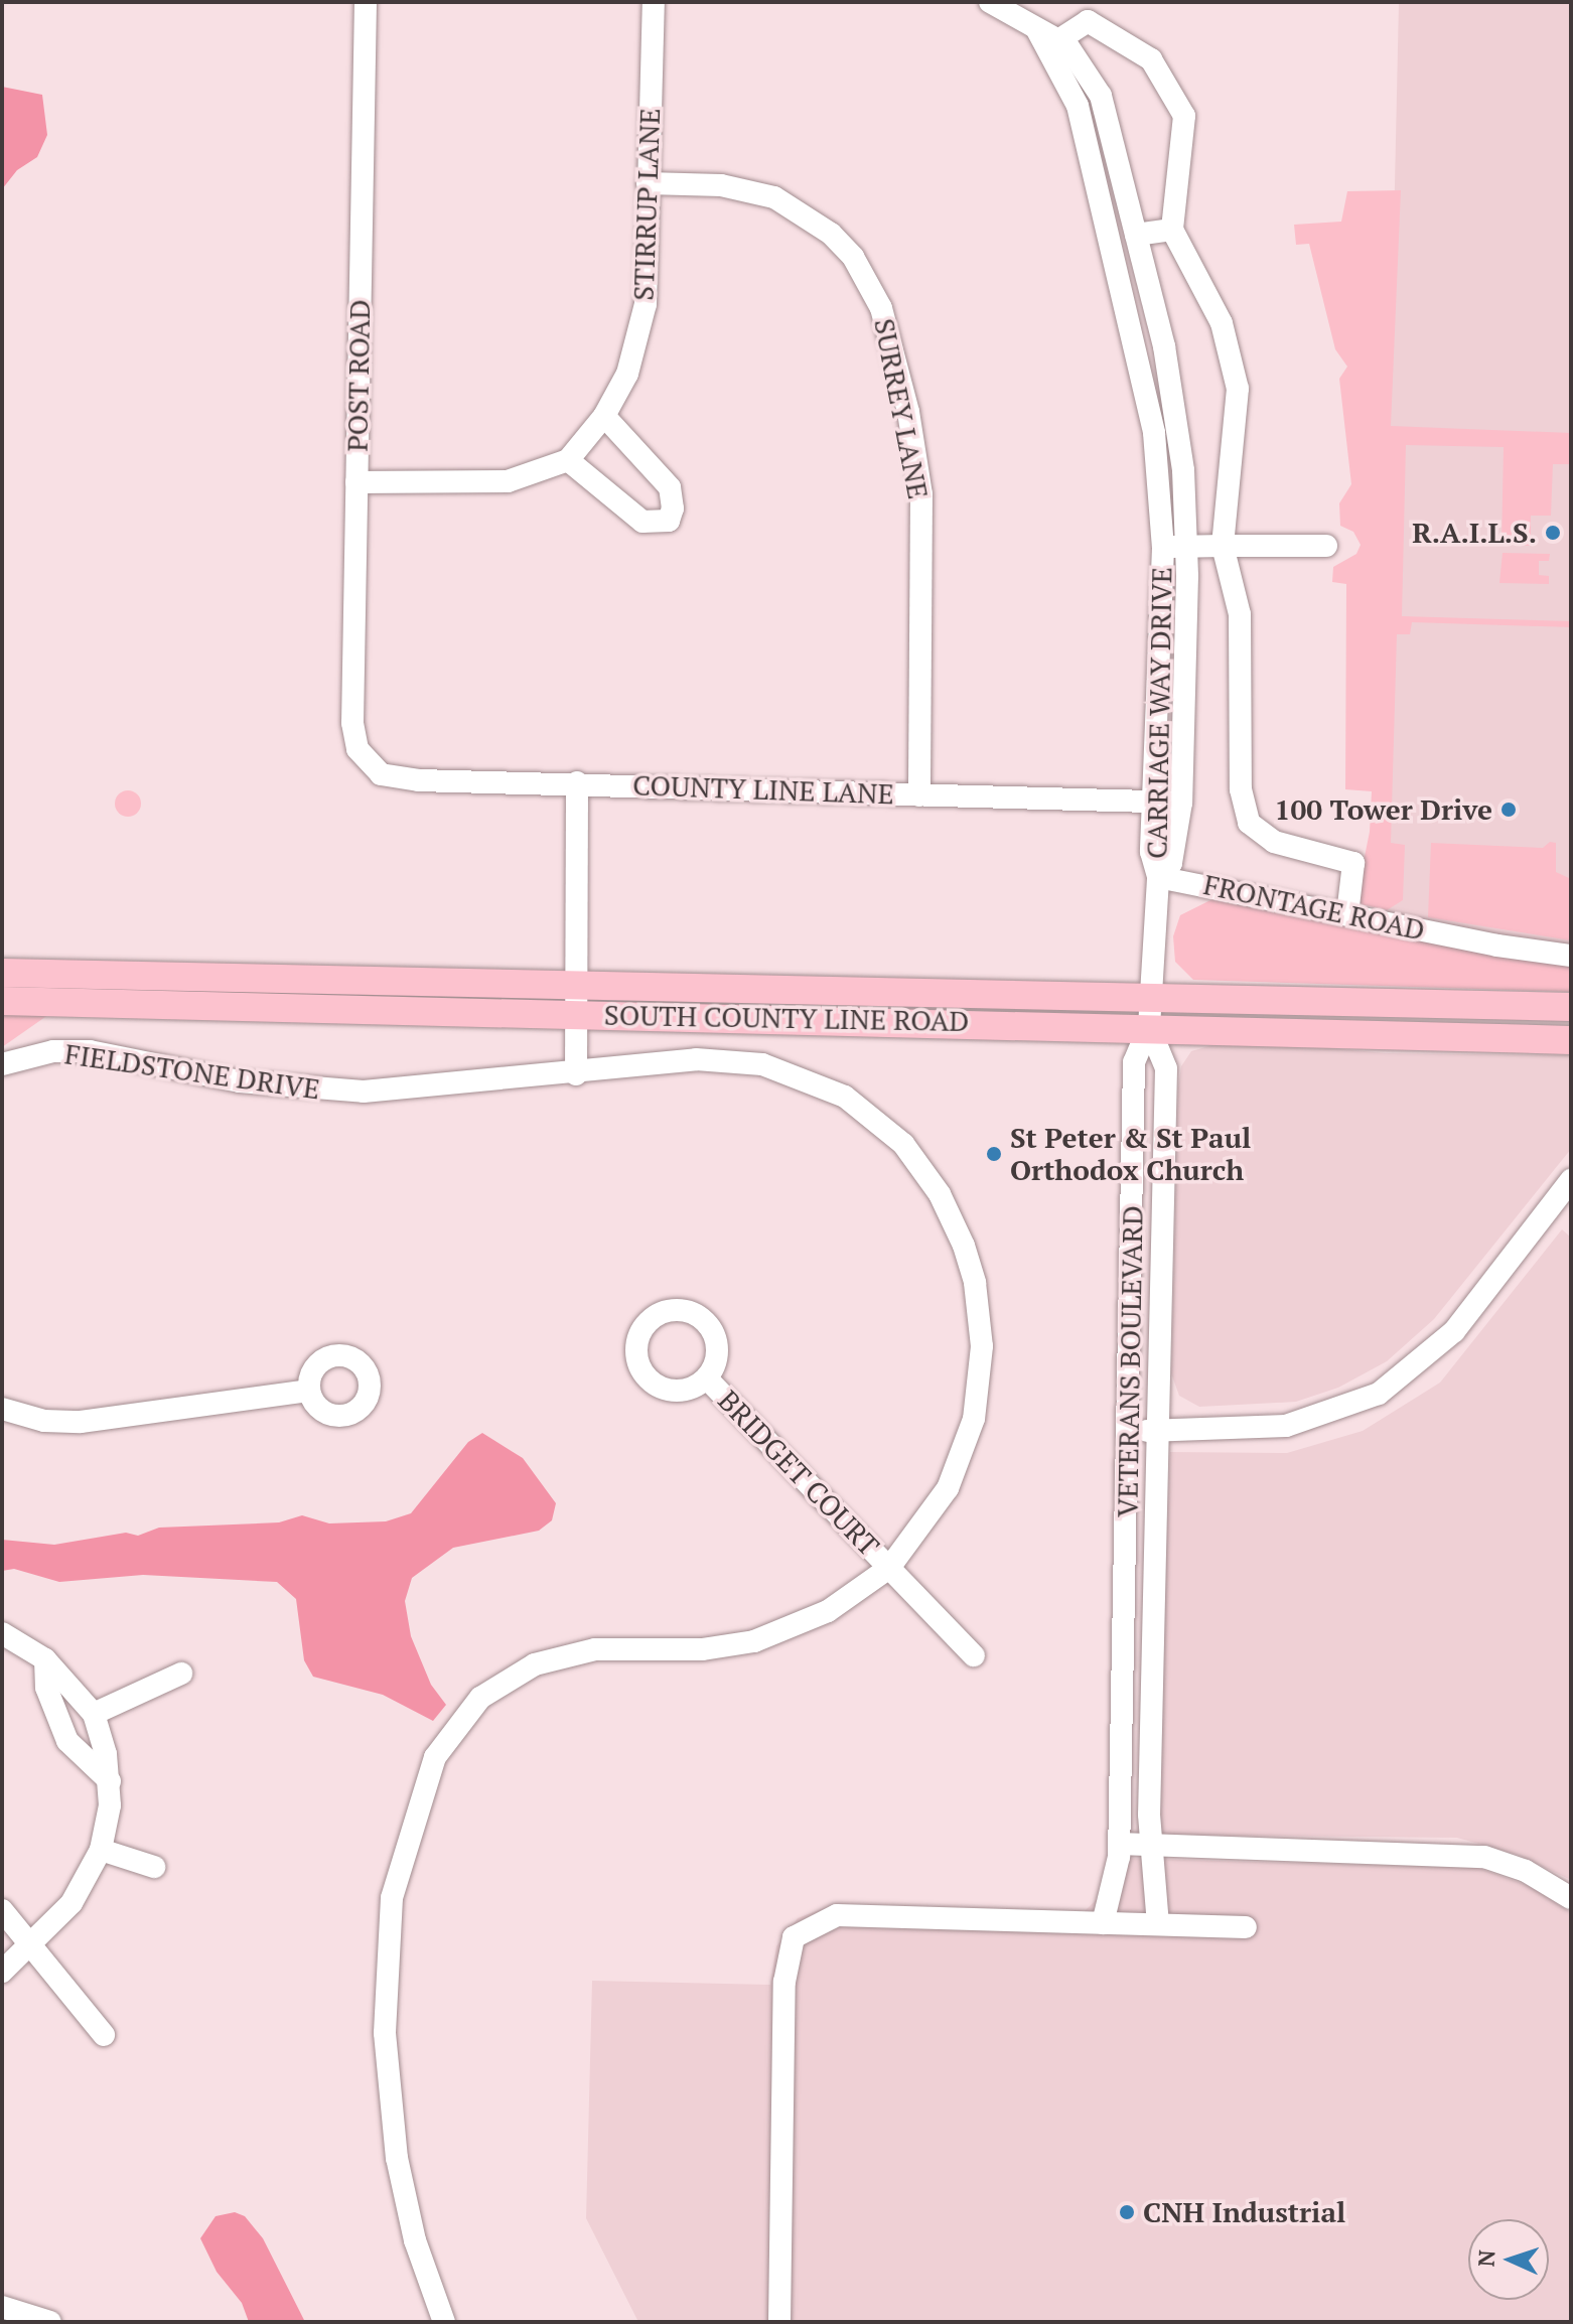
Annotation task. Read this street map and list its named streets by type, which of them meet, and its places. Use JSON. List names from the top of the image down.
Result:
{
  "streets": {
    "main road": ["SOUTH COUNTY LINE ROAD"],
    "street": [
      "STIRRUP LANE",
      "POST ROAD",
      "SURREY LANE",
      "CARRIAGE WAY DRIVE",
      "COUNTY LINE LANE",
      "FRONTAGE ROAD",
      "FIELDSTONE DRIVE",
      "VETERANS BOULEVARD",
      "BRIDGET COURT"
    ]
  },
  "crossings": [
    ["STIRRUP LANE", "SURREY LANE"],
    ["POST ROAD", "COUNTY LINE LANE"],
    ["SURREY LANE", "COUNTY LINE LANE"],
    ["CARRIAGE WAY DRIVE", "COUNTY LINE LANE"],
    ["CARRIAGE WAY DRIVE", "FRONTAGE ROAD"],
    ["SOUTH COUNTY LINE ROAD", "VETERANS BOULEVARD"],
    ["FIELDSTONE DRIVE", "BRIDGET COURT"]
  ],
  "places": [
    "R.A.I.L.S.",
    "100 Tower Drive",
    "St Peter & St Paul Orthodox Church",
    "CNH Industrial"
  ],
  "north": "left"
}
